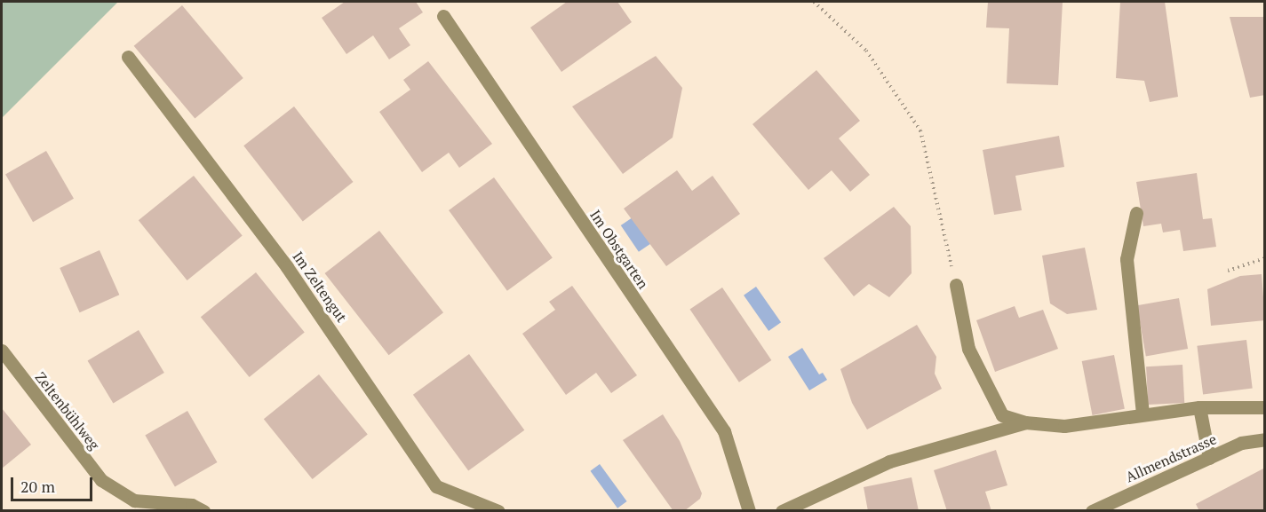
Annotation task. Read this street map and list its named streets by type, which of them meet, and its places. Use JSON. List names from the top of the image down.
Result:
{
  "streets": {
    "street": [
      "Im Obstgarten",
      "Im Zeltengut",
      "Zeltenbühlweg",
      "Allmendstrasse"
    ]
  },
  "scale_bar": "20 m"
}
